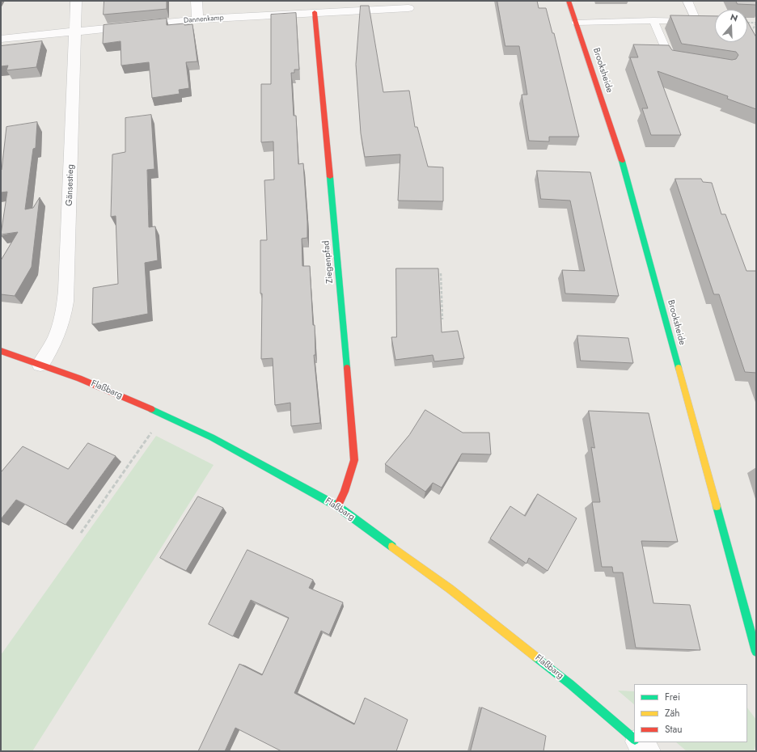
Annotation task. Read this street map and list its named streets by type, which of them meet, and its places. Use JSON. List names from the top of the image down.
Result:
{
  "streets": {
    "street": [
      "Dannenkamp",
      "Brooksheide",
      "Gänsestieg",
      "Ziegenpfad",
      "Flaßbarg"
    ]
  },
  "crossings": [
    ["Dannenkamp", "Gänsestieg"],
    ["Dannenkamp", "Ziegenpfad"],
    ["Gänsestieg", "Flaßbarg"],
    ["Ziegenpfad", "Flaßbarg"]
  ],
  "legend": ["Frei", "Zäh", "Stau"],
  "north": "top"
}
